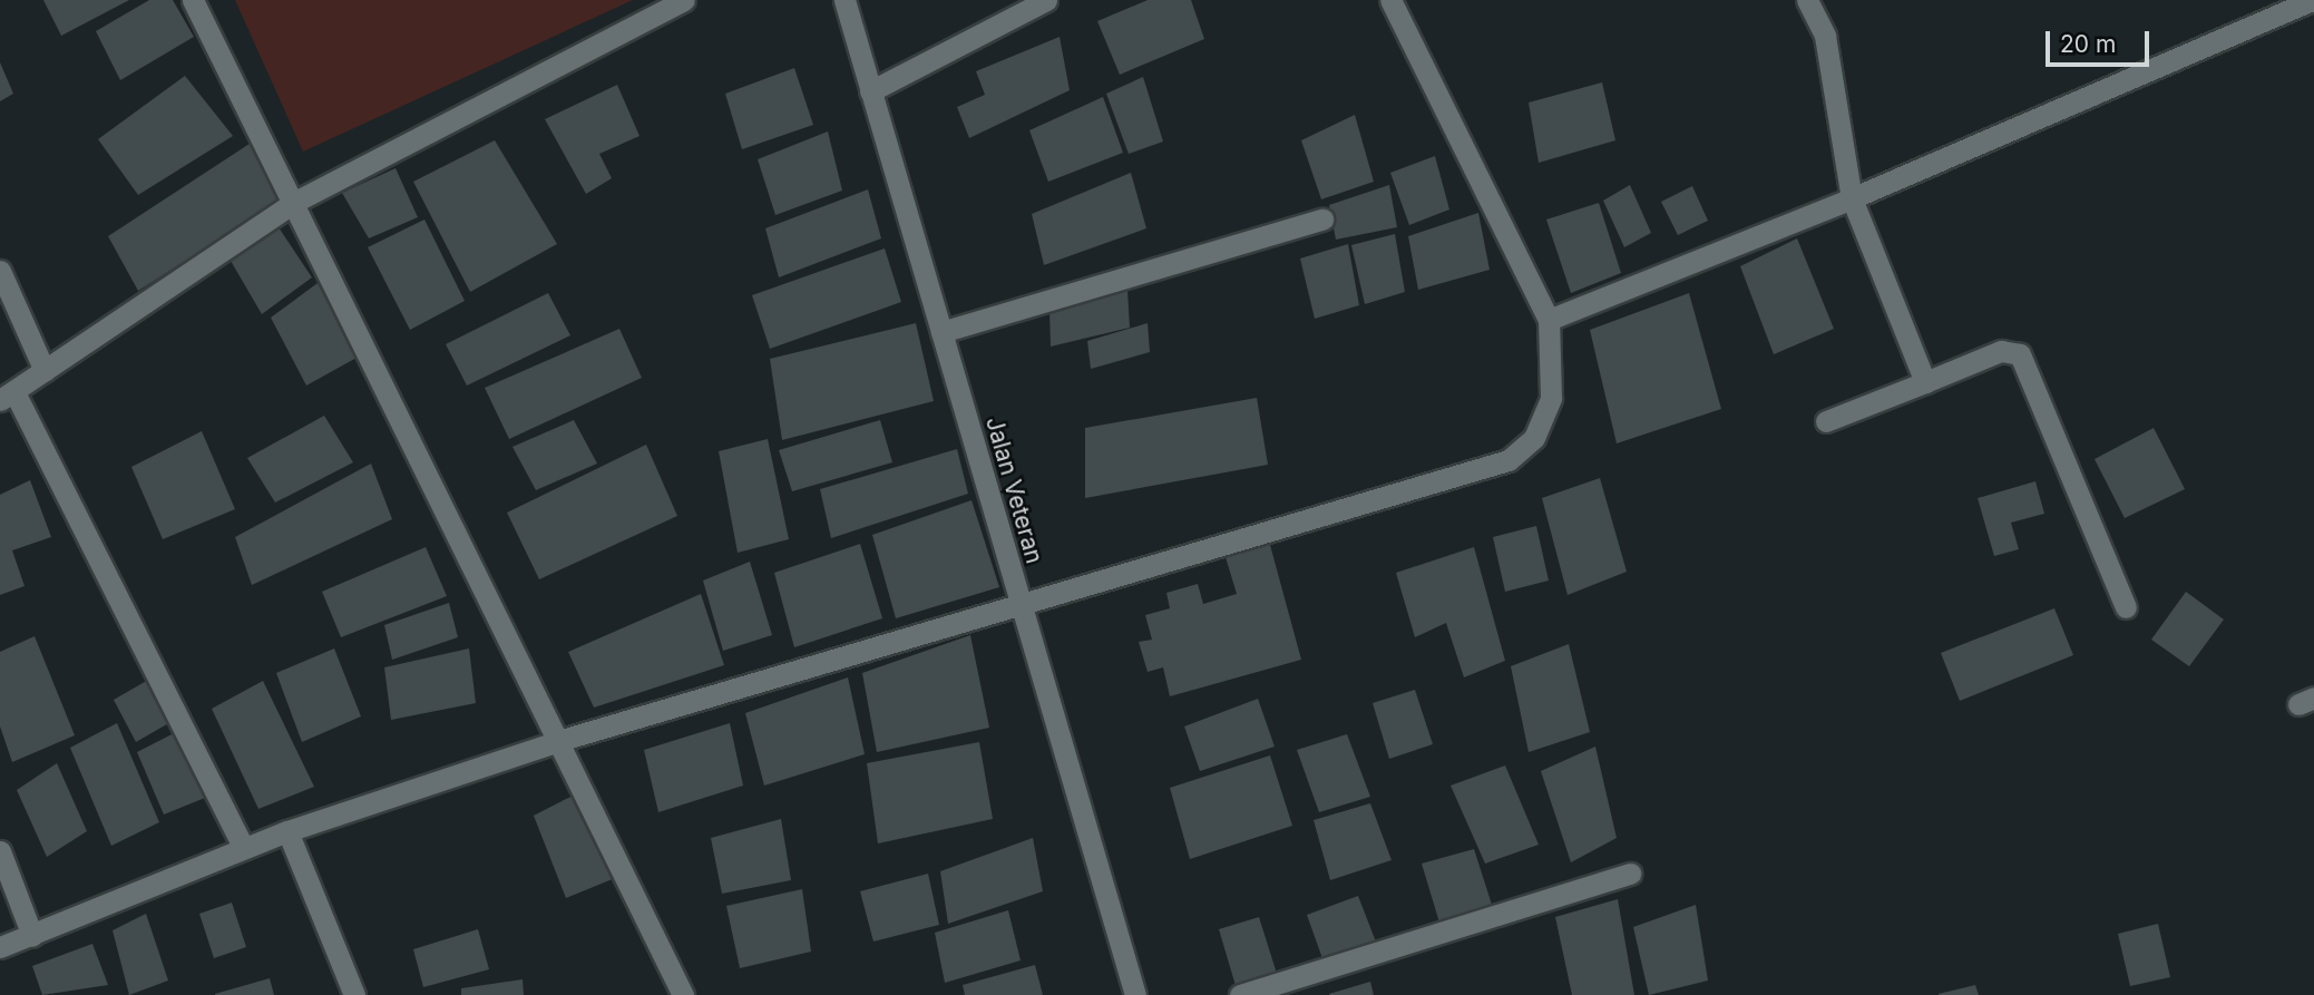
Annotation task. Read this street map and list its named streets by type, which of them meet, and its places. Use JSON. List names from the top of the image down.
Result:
{
  "streets": {
    "street": ["Jalan Veteran"]
  },
  "scale_bar": "20 m"
}
